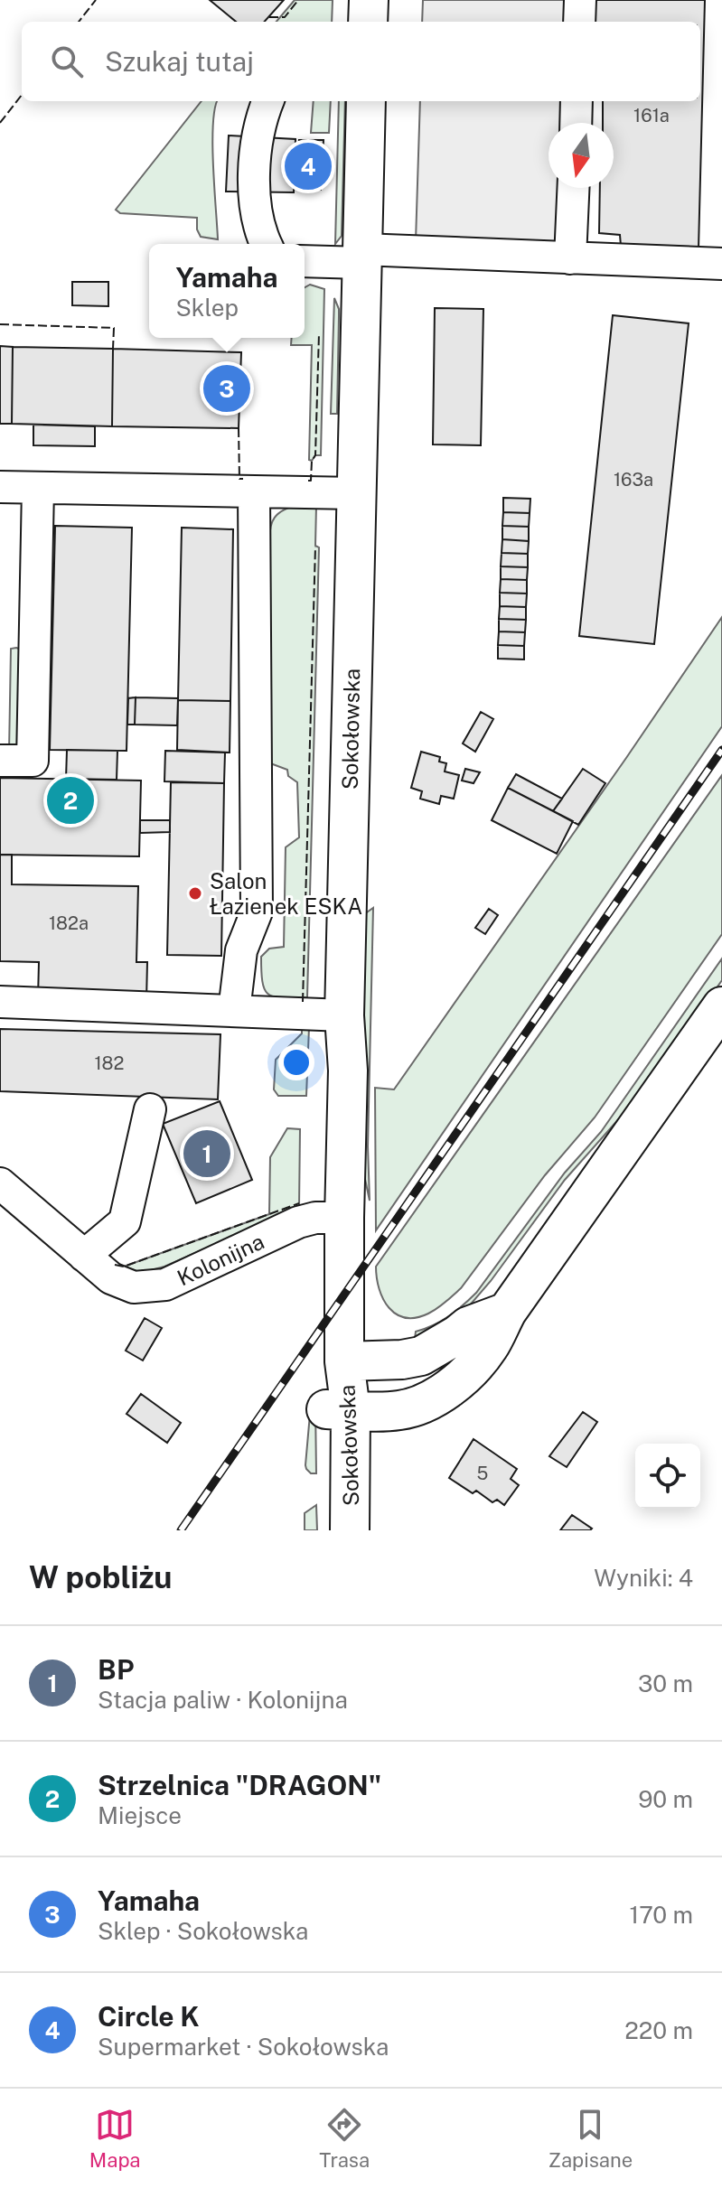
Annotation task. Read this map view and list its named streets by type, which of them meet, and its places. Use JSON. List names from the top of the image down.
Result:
{
  "streets": {
    "main road": ["Sokołowska"],
    "street": ["Kolonijna"]
  },
  "crossings": [
    ["Sokołowska", "Kolonijna"]
  ],
  "places": ["Salon Łazienek ESKA"],
  "house_numbers": [
    "161a",
    "163a",
    "182a",
    "182",
    "5"
  ],
  "north": "bottom",
  "page": {
    "search": "Szukaj tutaj",
    "pins": [
      "4",
      "3",
      "2",
      "1"
    ],
    "popup": ["Yamaha", "Sklep"],
    "heading": ["W pobliżu", "Wyniki: 4"],
    "list": [
      {
        "mark": "1",
        "name": "BP",
        "note": "Stacja paliw · Kolonijna",
        "value": "30 m"
      },
      {
        "mark": "2",
        "name": "Strzelnica \"DRAGON\"",
        "note": "Miejsce",
        "value": "90 m"
      },
      {
        "mark": "3",
        "name": "Yamaha",
        "note": "Sklep · Sokołowska",
        "value": "170 m"
      },
      {
        "mark": "4",
        "name": "Circle K",
        "note": "Supermarket · Sokołowska",
        "value": "220 m"
      }
    ],
    "nav": ["Mapa", "Trasa", "Zapisane"]
  }
}
